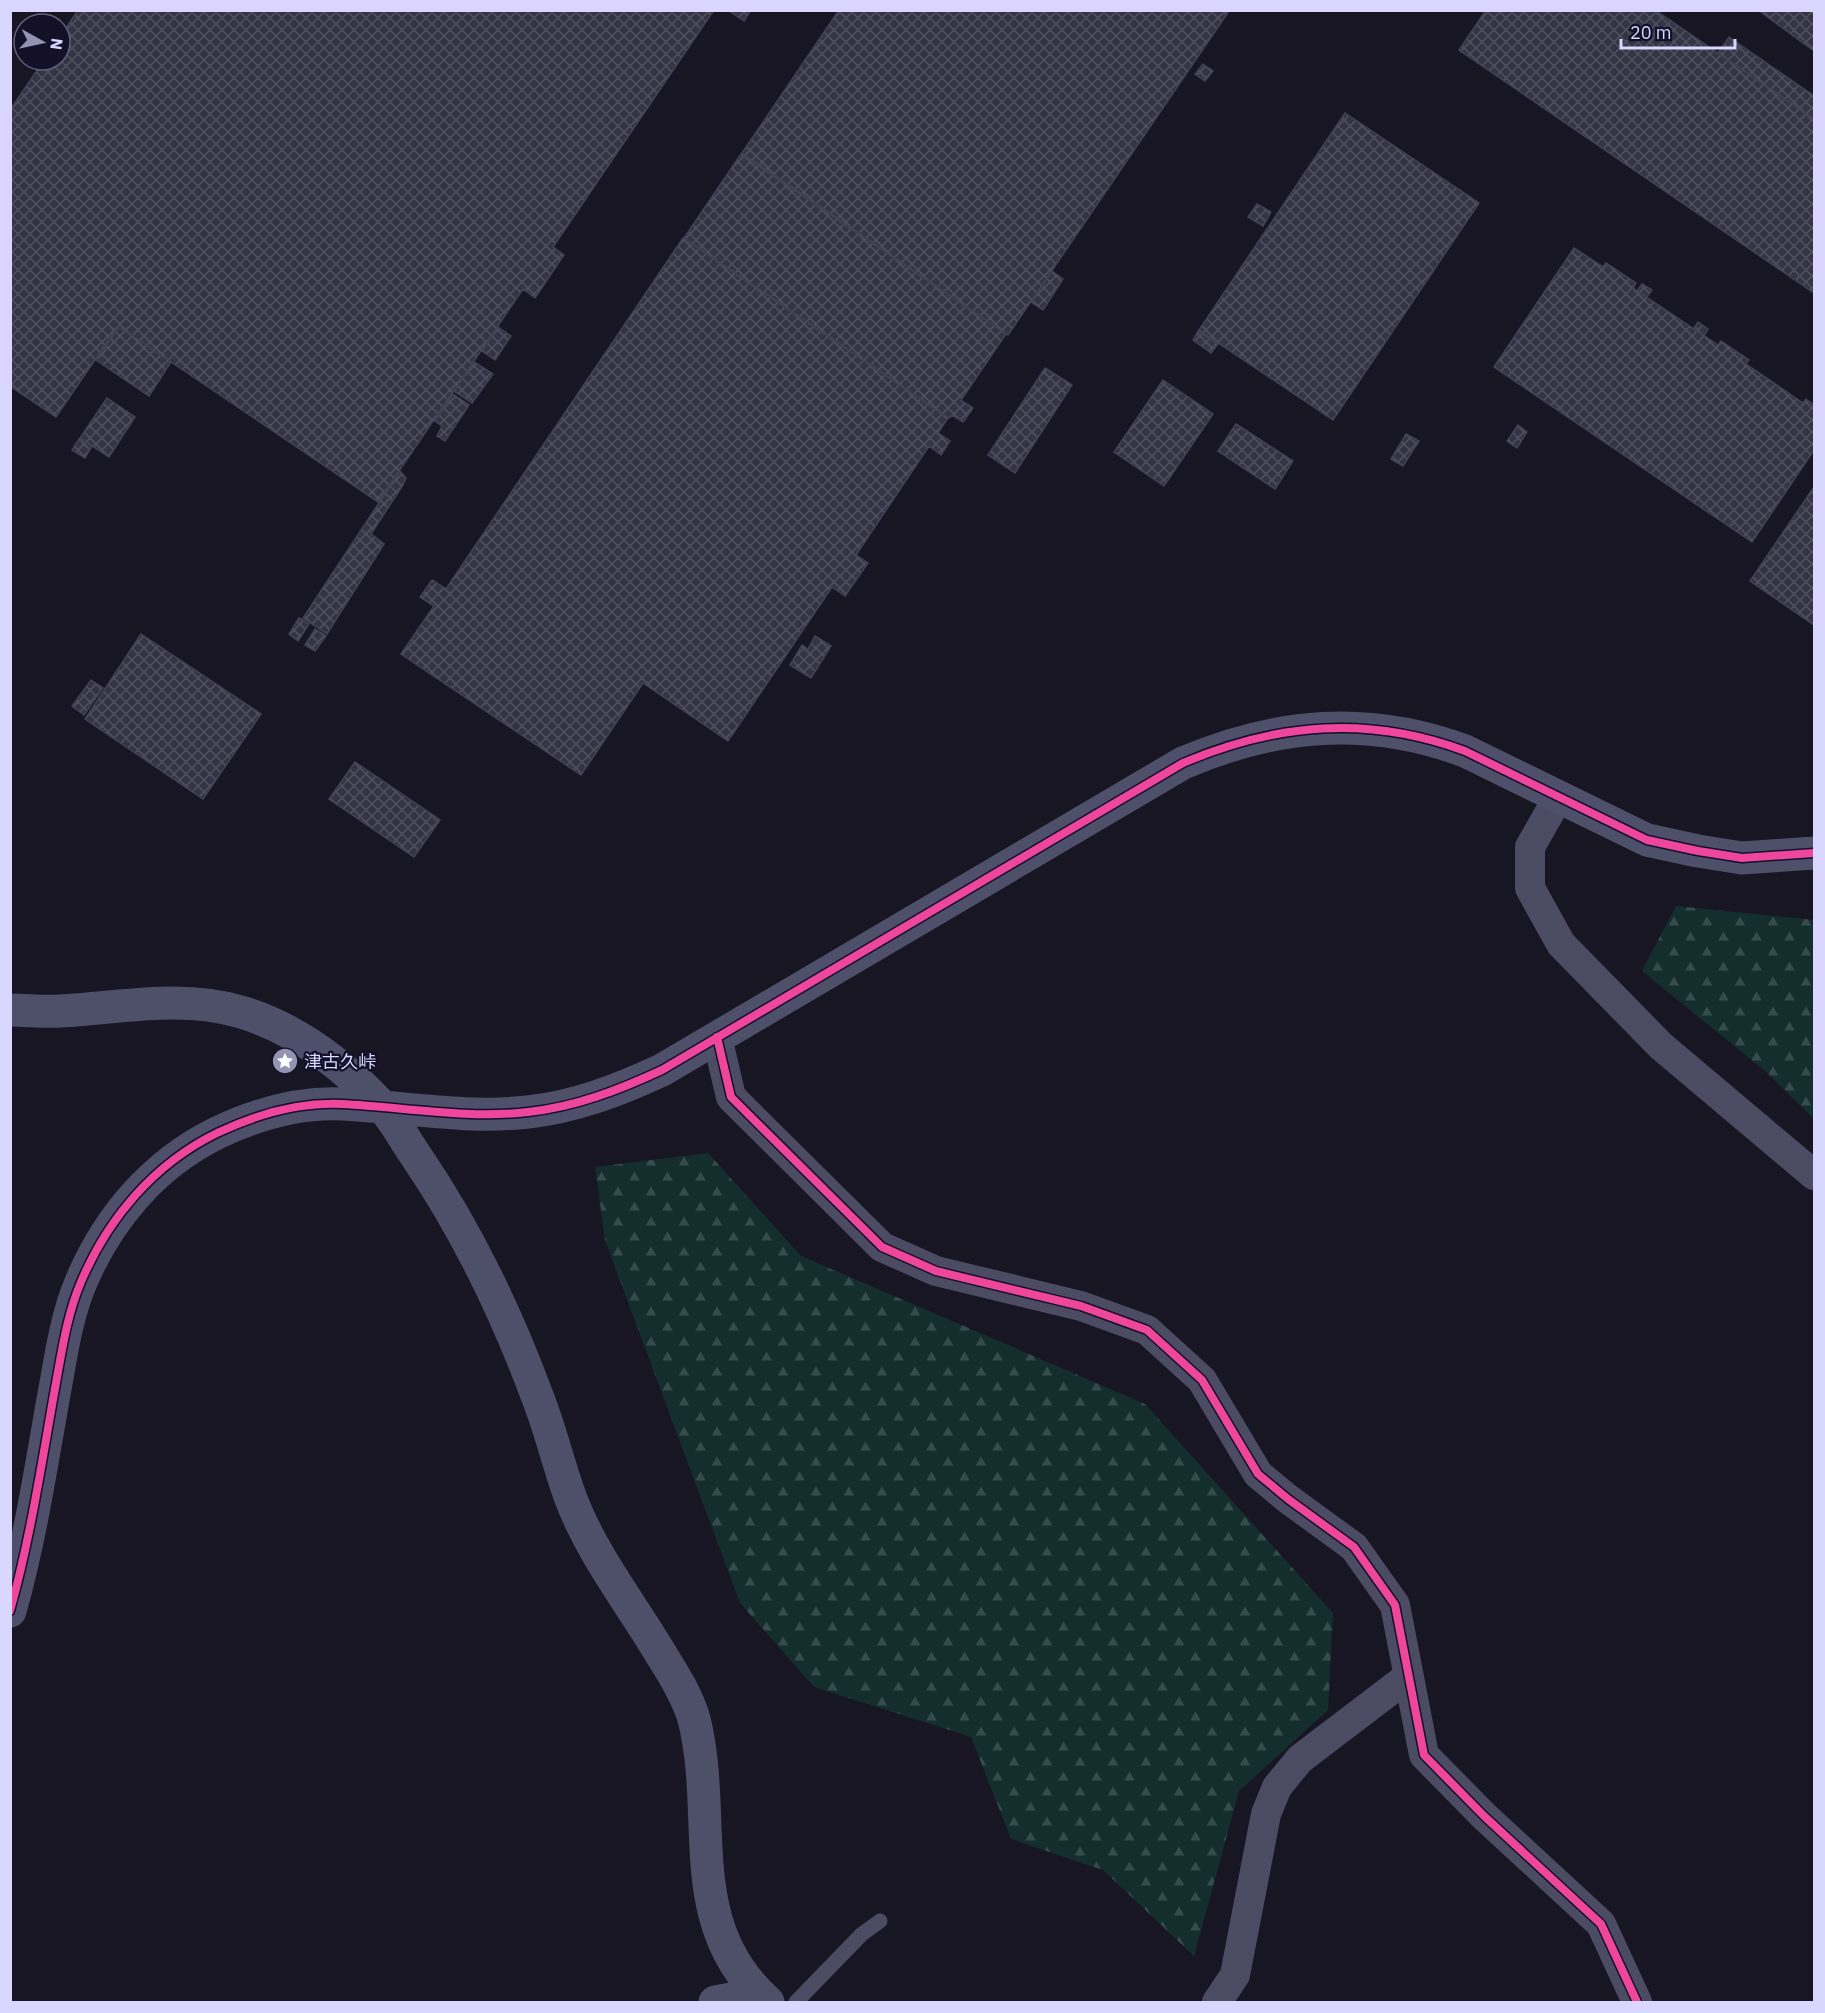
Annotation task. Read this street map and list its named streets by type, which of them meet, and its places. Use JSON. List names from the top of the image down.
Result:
{
  "places": {
    "place": ["津古久峠"]
  },
  "scale_bar": "20 m",
  "north": "right"
}
